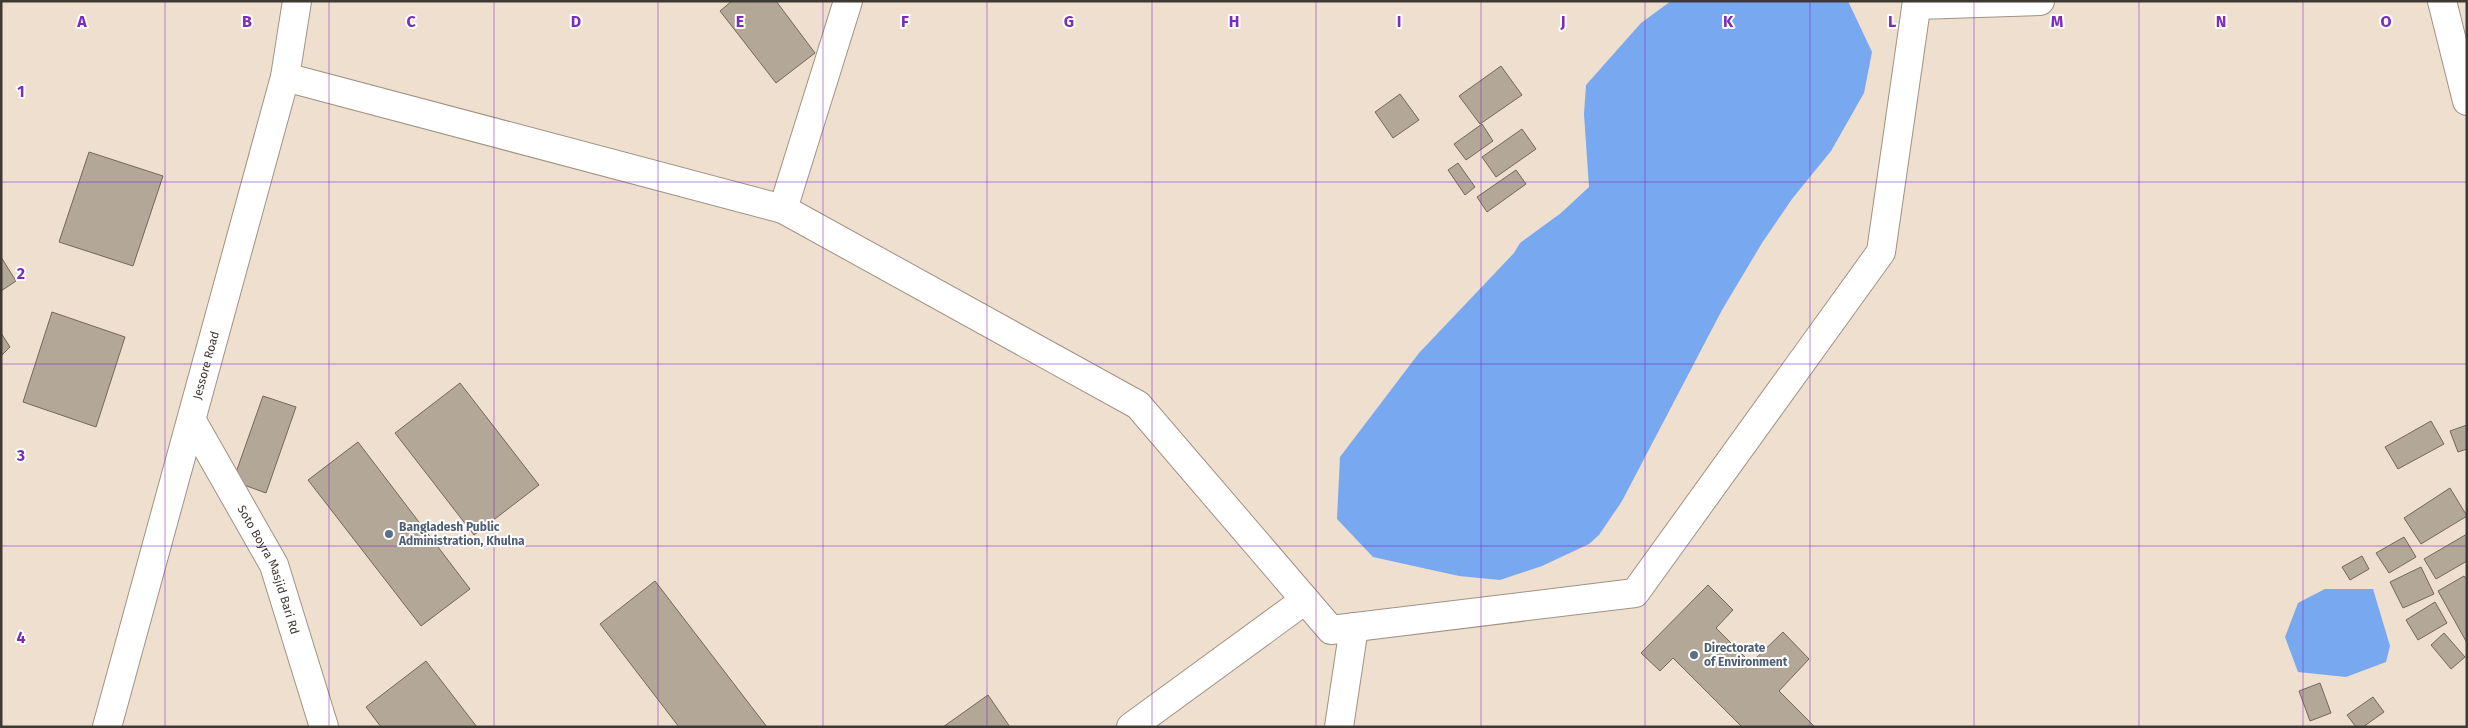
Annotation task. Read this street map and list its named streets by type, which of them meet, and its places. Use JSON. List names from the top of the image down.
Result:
{
  "streets": {
    "main road": ["Jessore Road", "Soto Boyra Masjid Bari Rd"]
  },
  "crossings": [
    ["Jessore Road", "Soto Boyra Masjid Bari Rd"]
  ],
  "places": ["Bangladesh Public Administration, Khulna", "Directorate of Environment"],
  "grid": {
    "columns": [
      "A",
      "B",
      "C",
      "D",
      "E",
      "F",
      "G",
      "H",
      "I",
      "J",
      "K",
      "L",
      "M",
      "N",
      "O"
    ],
    "rows": [
      "1",
      "2",
      "3",
      "4"
    ]
  }
}
